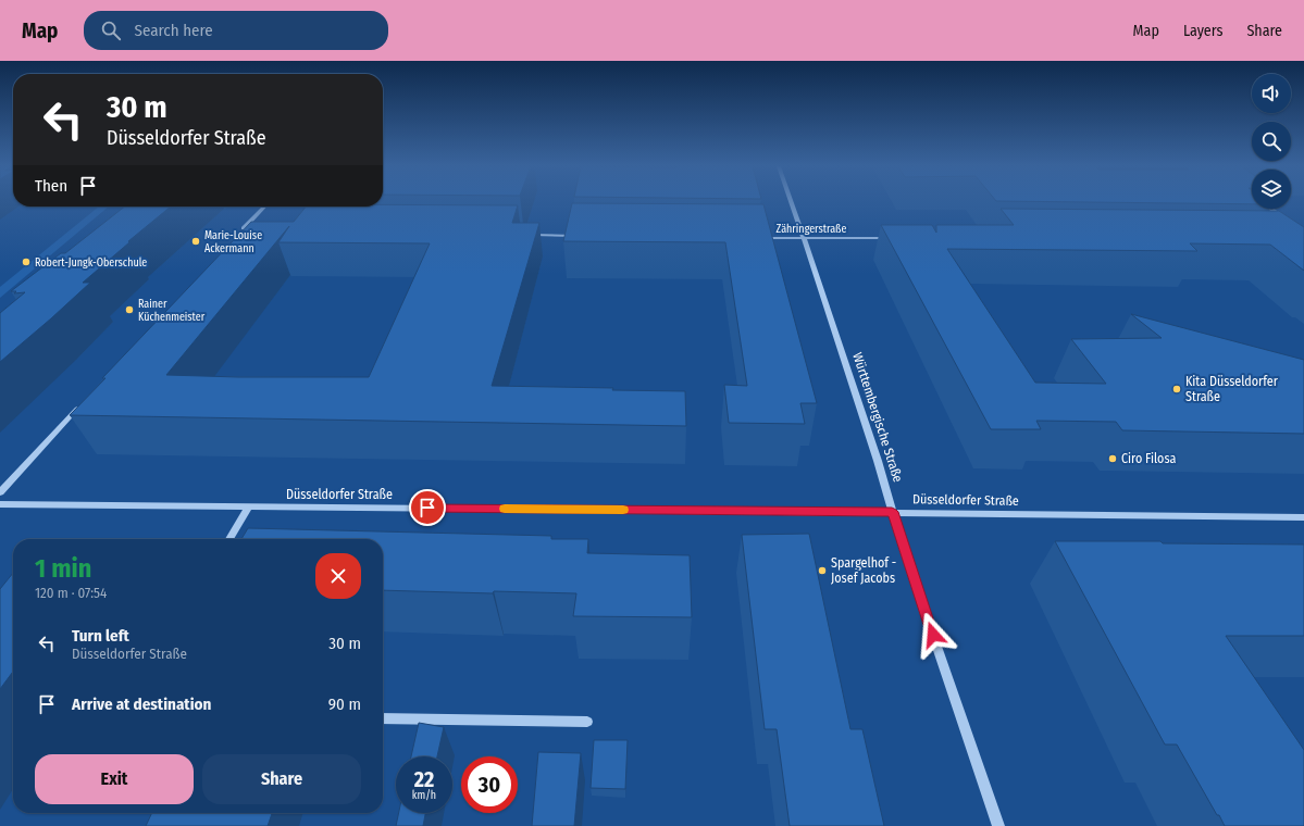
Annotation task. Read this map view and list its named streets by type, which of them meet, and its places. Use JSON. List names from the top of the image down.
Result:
{
  "streets": {
    "street": ["Zähringerstraße", "Württembergische Straße", "Düsseldorfer Straße"]
  },
  "crossings": [
    ["Zähringerstraße", "Württembergische Straße"],
    ["Württembergische Straße", "Düsseldorfer Straße"]
  ],
  "places": [
    "Marie-Louise Ackermann",
    "Robert-Jungk-Oberschule",
    "Rainer Küchenmeister",
    "Kita Düsseldorfer Straße",
    "Ciro Filosa",
    "Spargelhof - Josef Jacobs"
  ],
  "page": {
    "header": "Map",
    "search": "Search here",
    "nav": ["Map", "Layers", "Share"],
    "turn": ["30 m", "Düsseldorfer Straße"],
    "then": "Then",
    "heading": ["1 min", "120 m · 07:54"],
    "list": [
      {
        "name": "Turn left",
        "note": "Düsseldorfer Straße",
        "value": "30 m"
      },
      {
        "name": "Arrive at destination",
        "value": "90 m"
      }
    ],
    "buttons": ["Exit", "Share"],
    "speed": "22 km/h",
    "limit": "30"
  }
}
